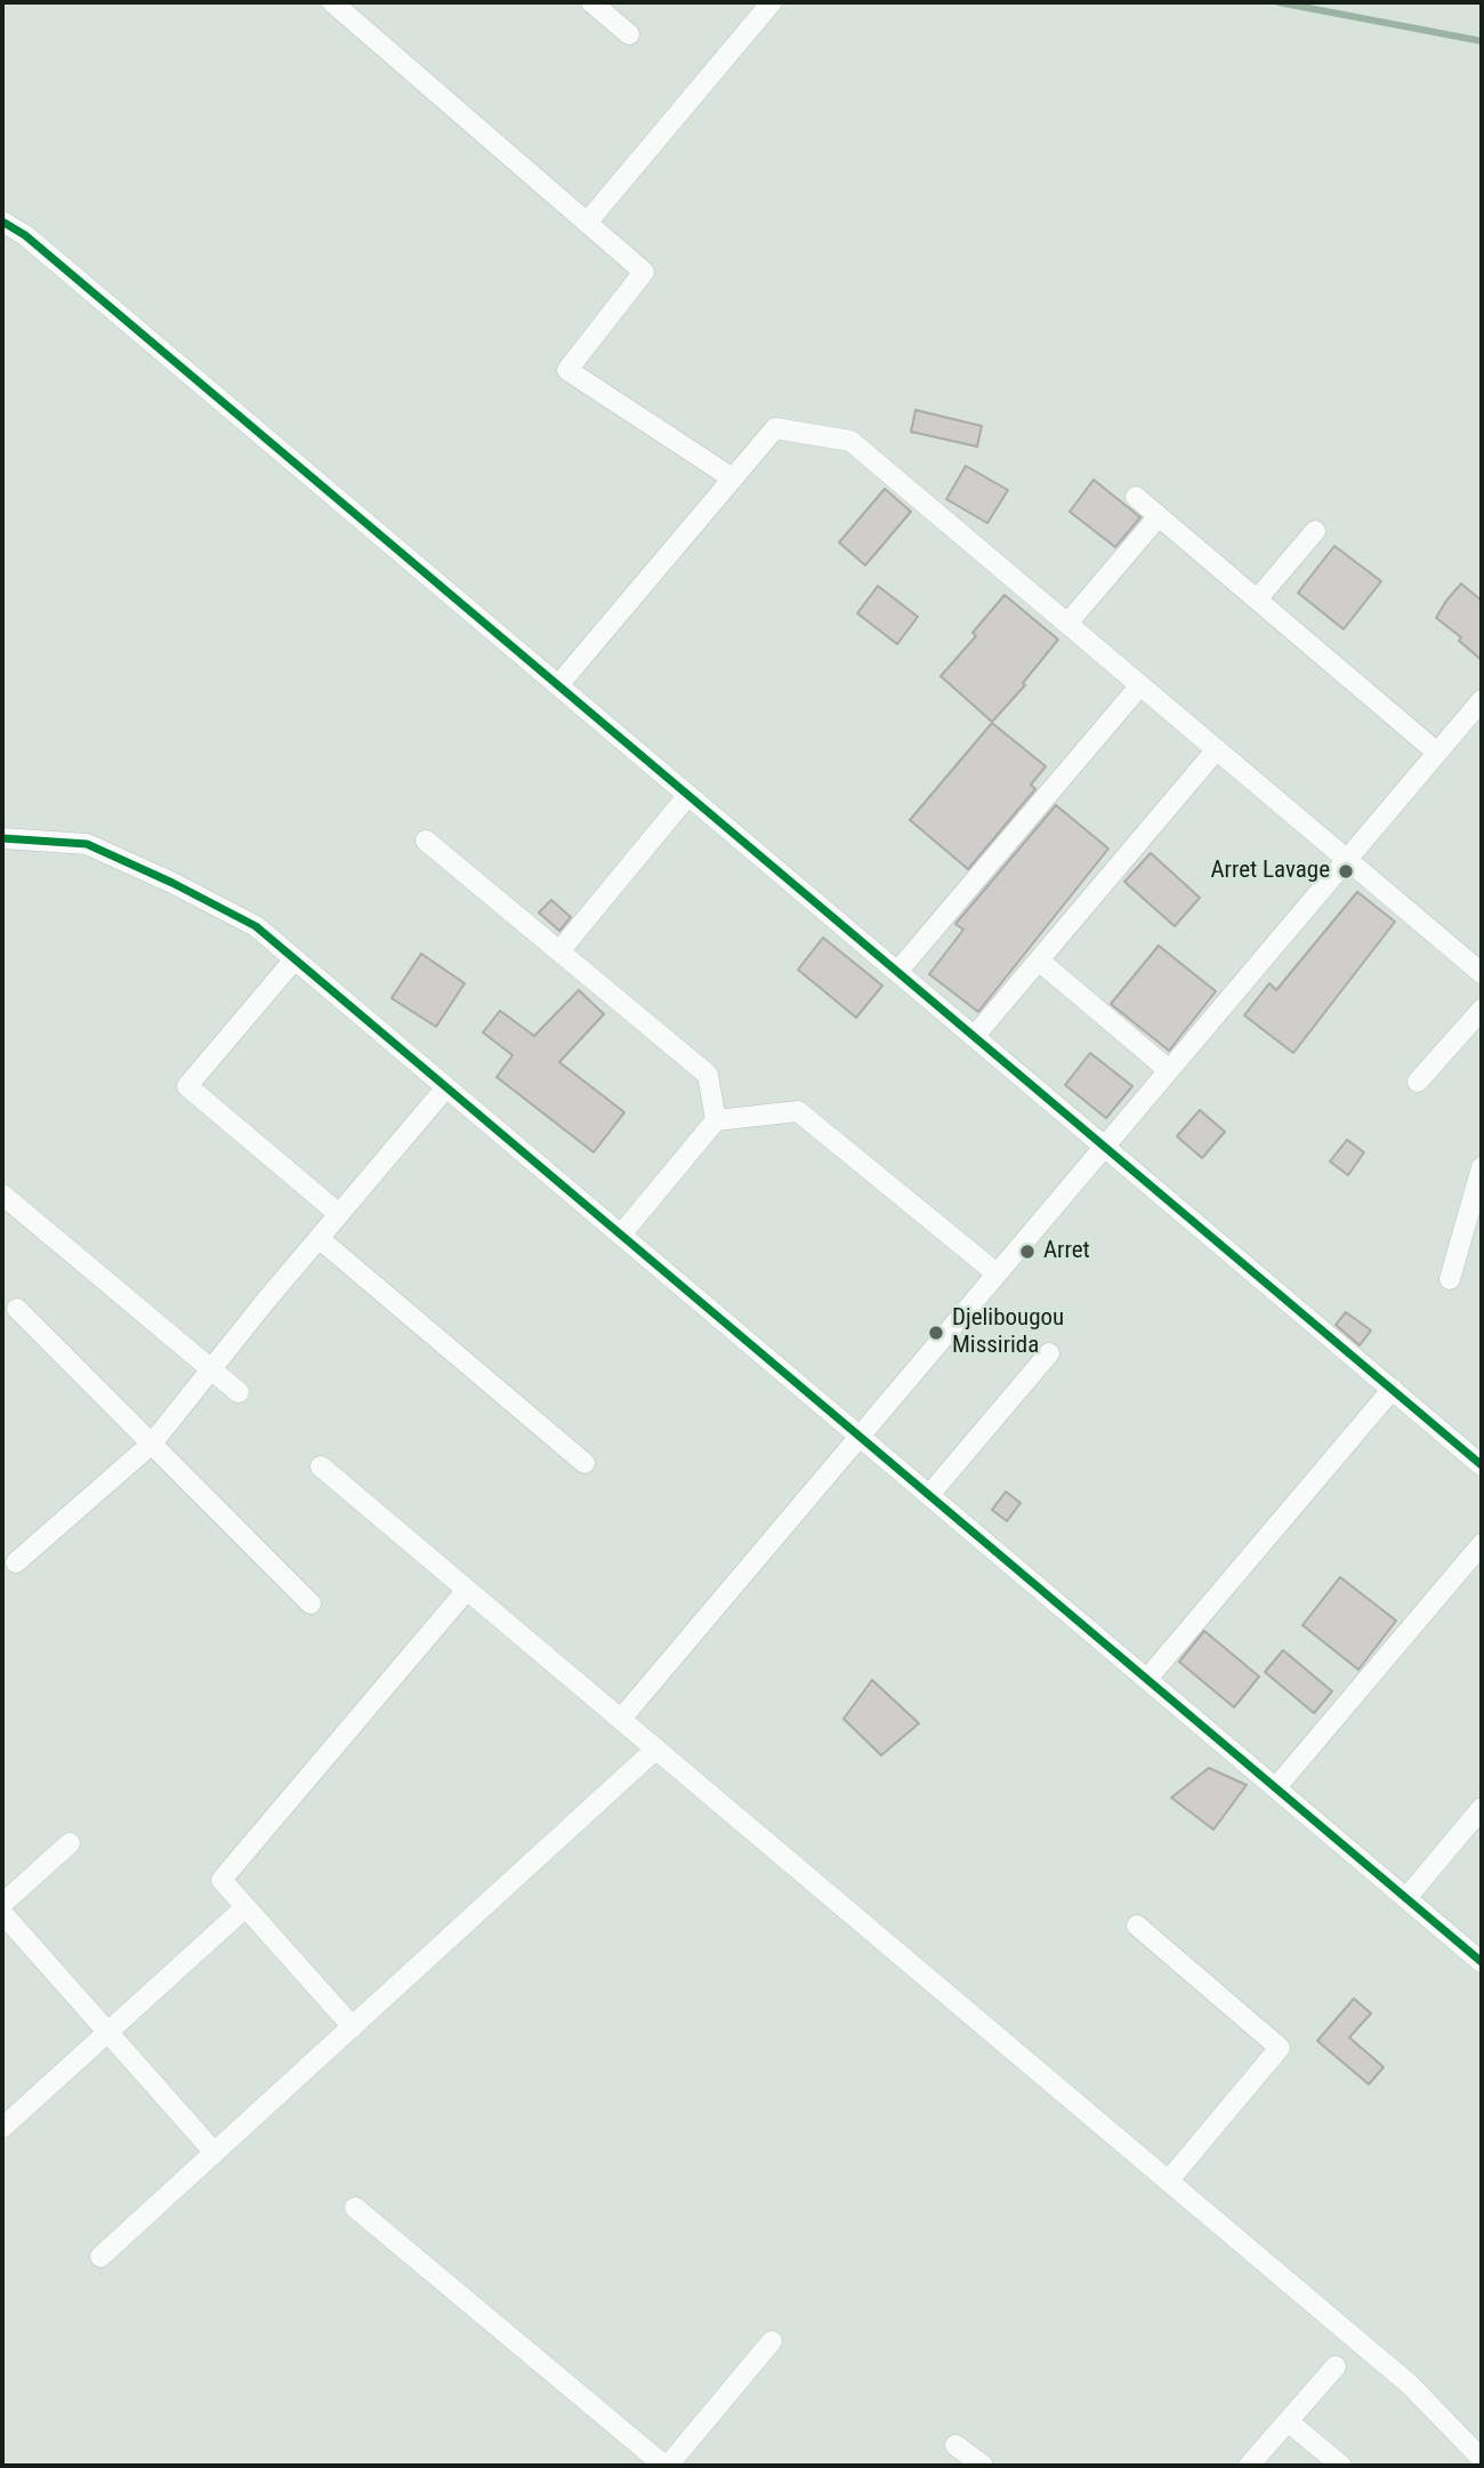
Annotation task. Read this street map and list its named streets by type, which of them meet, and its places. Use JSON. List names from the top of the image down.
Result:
{
  "places": ["Arret Lavage", "Arret", "Djelibougou Missirida"]
}
